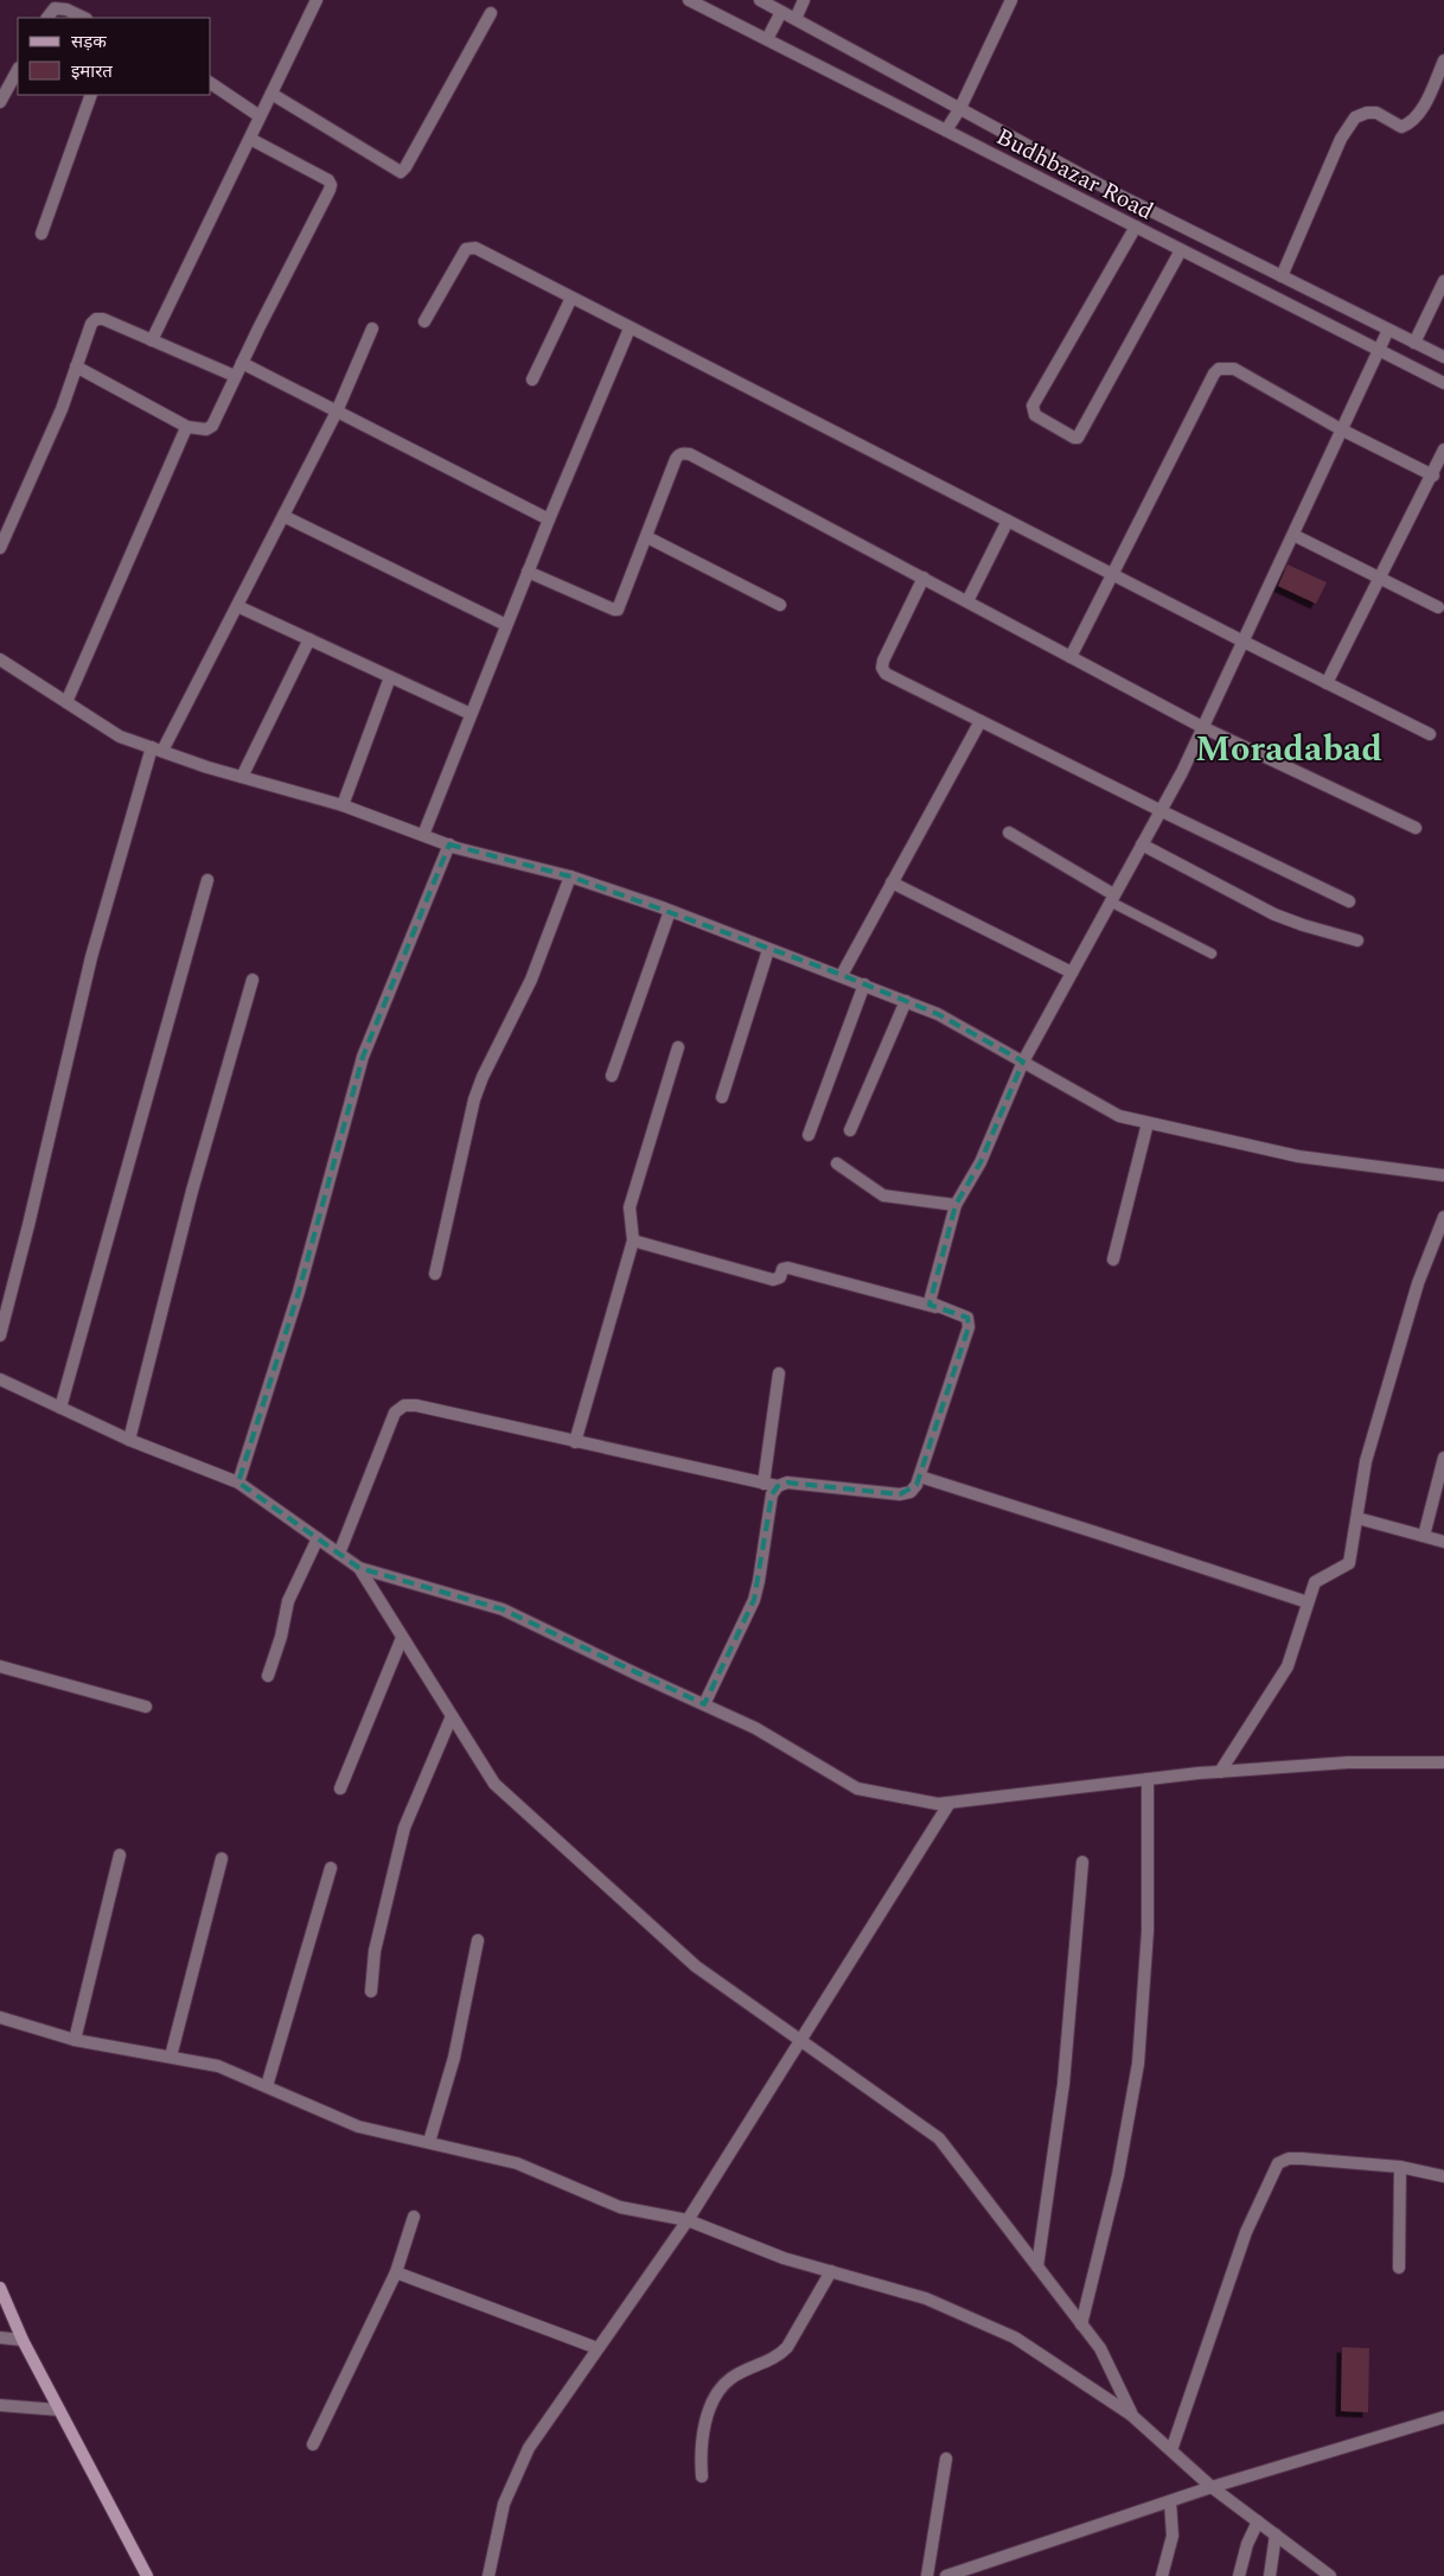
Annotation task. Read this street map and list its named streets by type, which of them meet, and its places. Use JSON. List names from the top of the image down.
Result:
{
  "streets": {
    "street": ["Budhbazar Road"]
  },
  "districts": ["Moradabad"],
  "legend": ["सड़क", "इमारत"]
}
